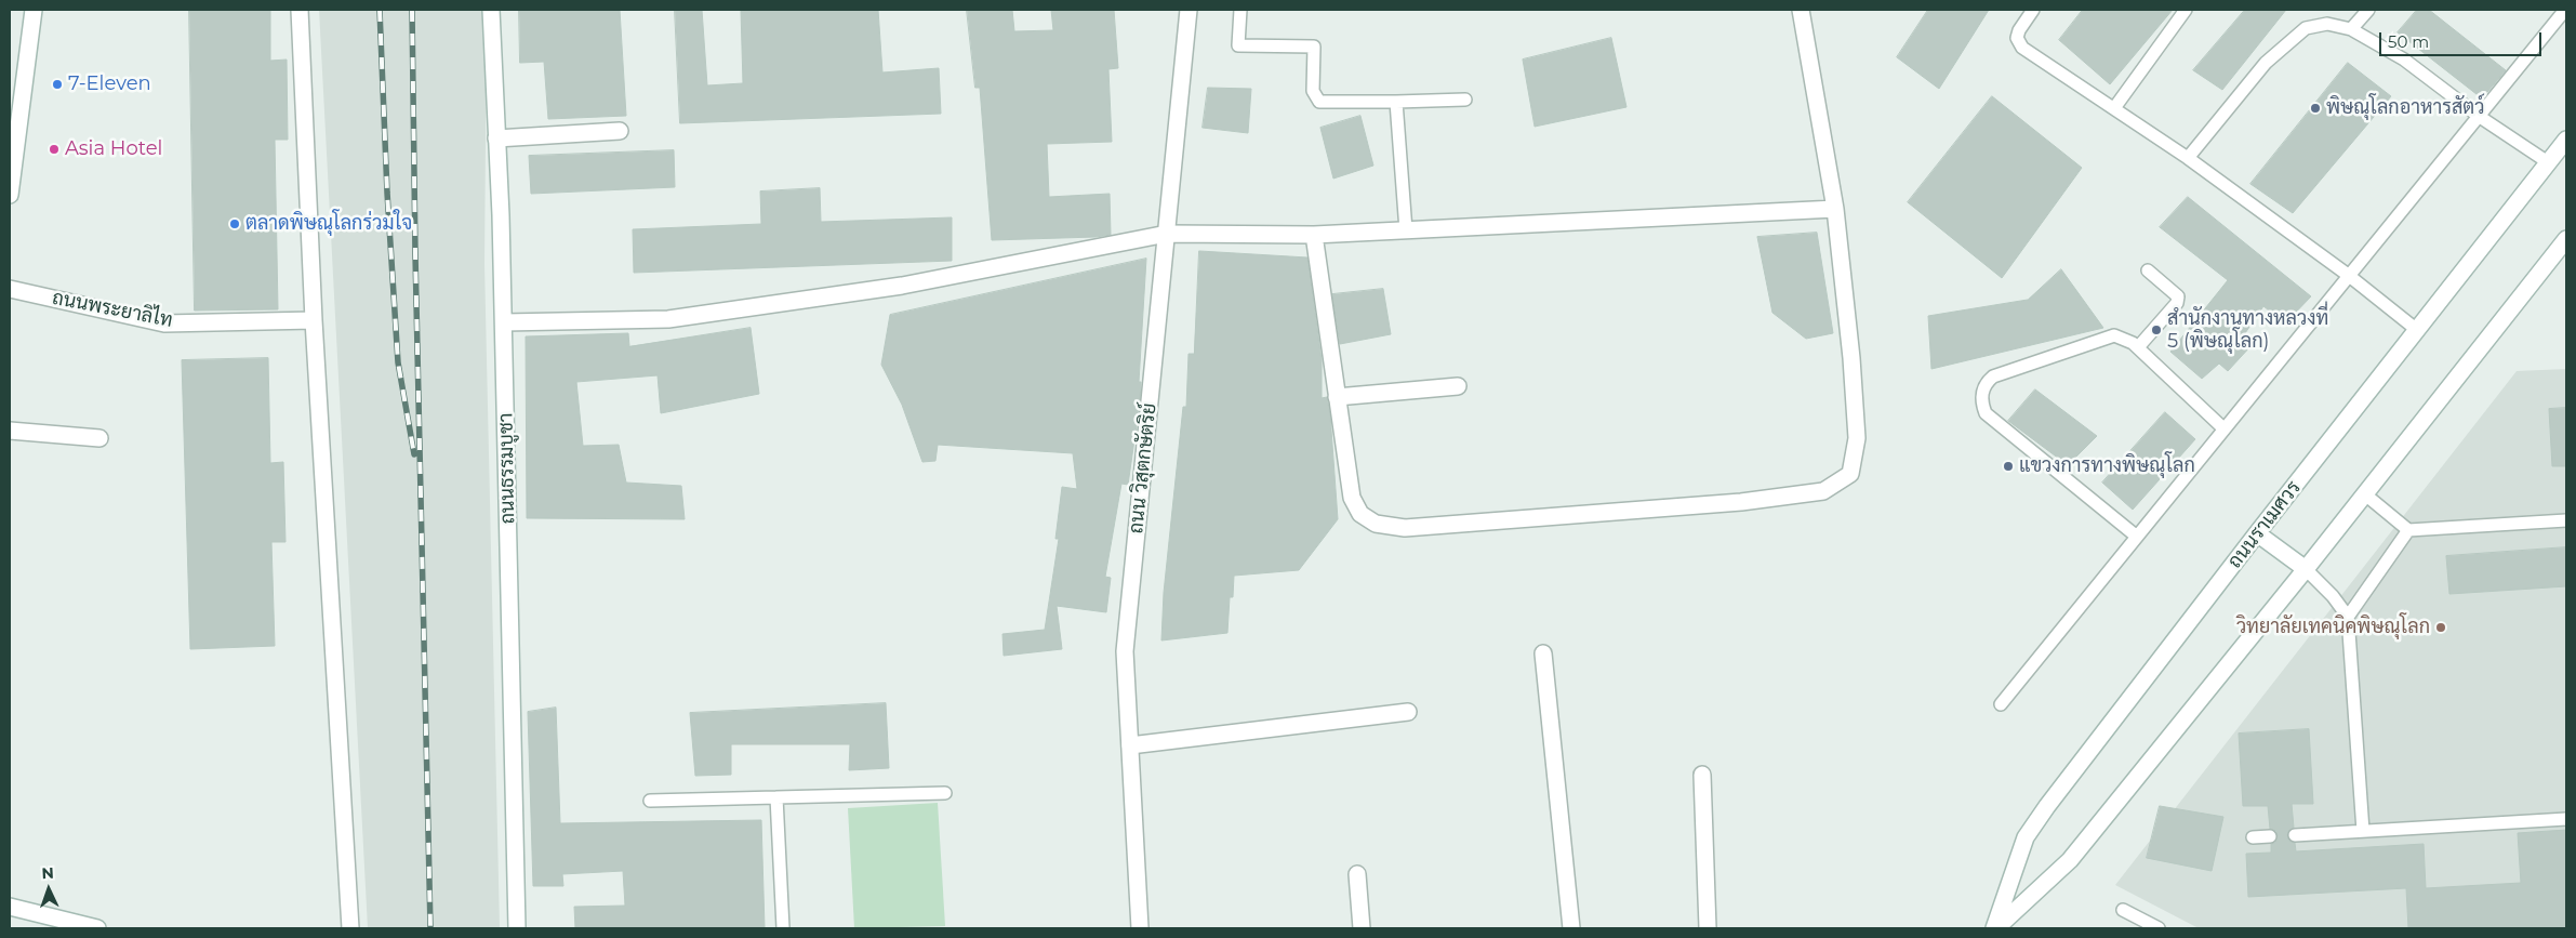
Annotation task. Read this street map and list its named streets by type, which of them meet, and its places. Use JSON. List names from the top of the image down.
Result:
{
  "streets": {
    "street": [
      "ถนนพระยาลิไท",
      "ถนนธรรมบูชา",
      "ถนน วิสุตกษัตริย์",
      "ถนนราเมศวร"
    ]
  },
  "places": [
    "7-Eleven",
    "พิษณุโลกอาหารสัตว์",
    "Asia Hotel",
    "ตลาดพิษณุโลกร่วมใจ",
    "สำนักงานทางหลวงที่ 5 (พิษณุโลก)",
    "แขวงการทางพิษณุโลก",
    "วิทยาลัยเทคนิคพิษณุโลก"
  ],
  "scale_bar": "50 m",
  "north": "top"
}
